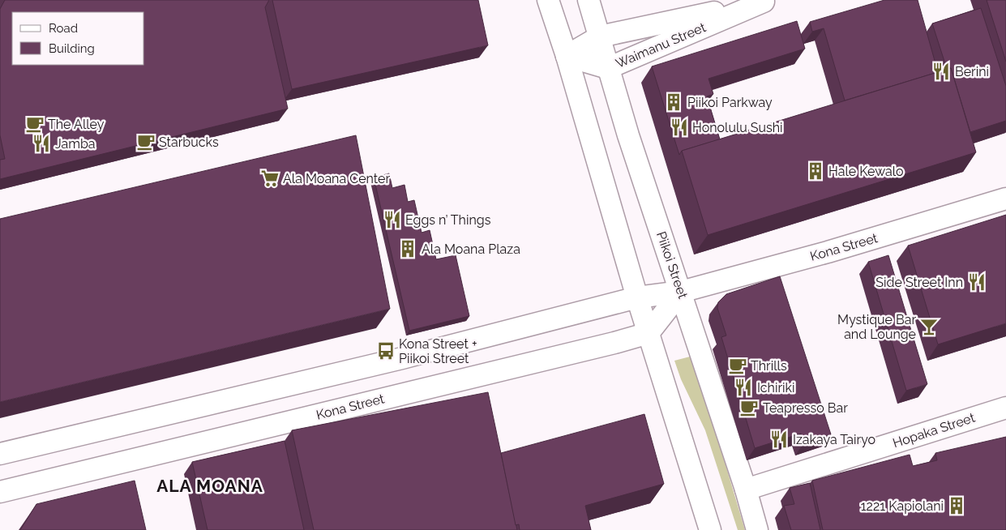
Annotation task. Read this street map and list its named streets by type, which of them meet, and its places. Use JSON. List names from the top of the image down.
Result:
{
  "streets": {
    "street": [
      "Waimanu Street",
      "Kona Street",
      "Piikoi Street",
      "Hopaka Street"
    ]
  },
  "crossings": [
    ["Waimanu Street", "Piikoi Street"],
    ["Kona Street", "Piikoi Street"],
    ["Piikoi Street", "Hopaka Street"]
  ],
  "districts": ["ALA MOANA"],
  "places": {
    "restaurant": [
      "Berini",
      "Honolulu Sushi",
      "Jamba",
      "Eggs n’ Things",
      "Side Street Inn",
      "Ichiriki",
      "Izakaya Tairyo"
    ],
    "building": [
      "Piikoi Parkway",
      "Hale Kewalo",
      "Ala Moana Plaza",
      "1221 Kapiolani"
    ],
    "cafe": [
      "The Alley",
      "Starbucks",
      "Thrills",
      "Teapresso Bar"
    ],
    "supermarket": ["Ala Moana Center"],
    "bar": ["Mystique Bar and Lounge"],
    "bus stop": ["Kona Street + Piikoi Street"]
  },
  "legend": ["Road", "Building"]
}
